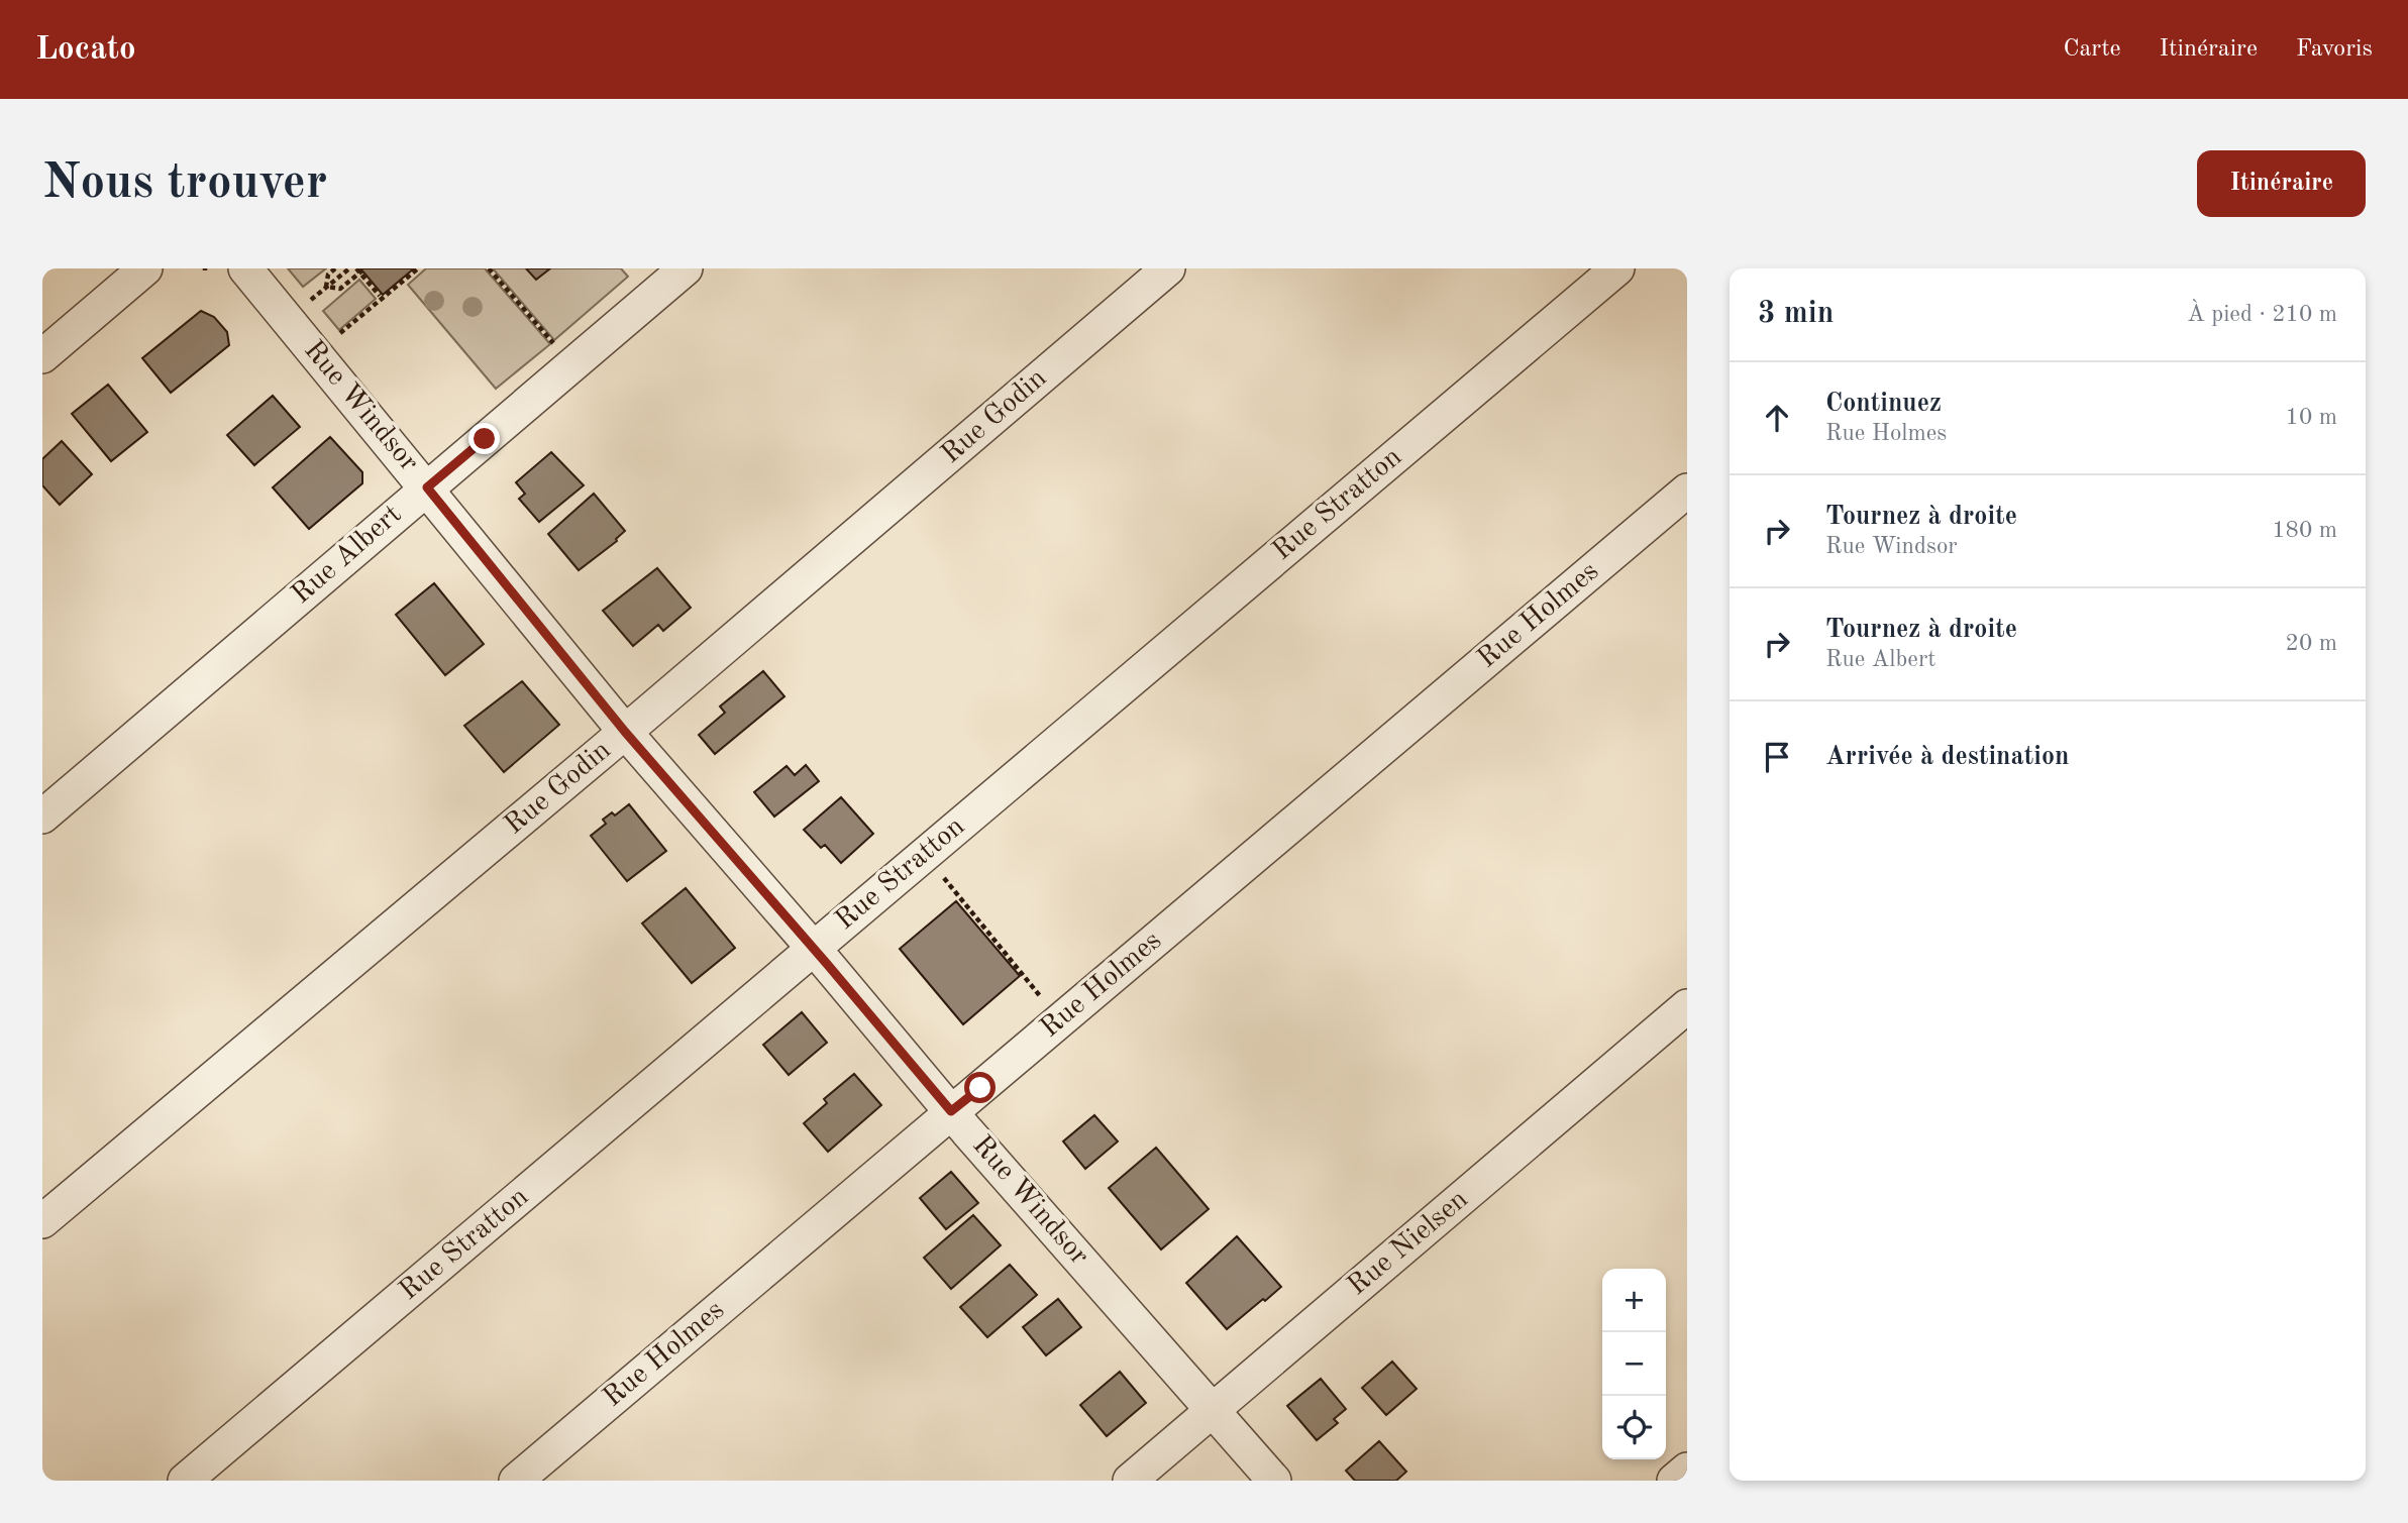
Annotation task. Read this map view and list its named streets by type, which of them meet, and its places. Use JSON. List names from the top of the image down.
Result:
{
  "streets": {
    "street": [
      "Rue Windsor",
      "Rue Godin",
      "Rue Stratton",
      "Rue Albert",
      "Rue Holmes",
      "Rue Nielsen"
    ]
  },
  "crossings": [
    ["Rue Windsor", "Rue Godin"],
    ["Rue Windsor", "Rue Stratton"],
    ["Rue Windsor", "Rue Albert"],
    ["Rue Windsor", "Rue Holmes"],
    ["Rue Windsor", "Rue Nielsen"]
  ],
  "page": {
    "header": "Locato",
    "nav": ["Carte", "Itinéraire", "Favoris"],
    "buttons": "Itinéraire",
    "title": "Nous trouver",
    "heading": ["3 min", "À pied · 210 m"],
    "list": [
      ["Continuez", "Rue Holmes", "10 m"],
      ["Tournez à droite", "Rue Windsor", "180 m"],
      ["Tournez à droite", "Rue Albert", "20 m"],
      "Arrivée à destination"
    ],
    "map_buttons": ["+", "−"]
  }
}
